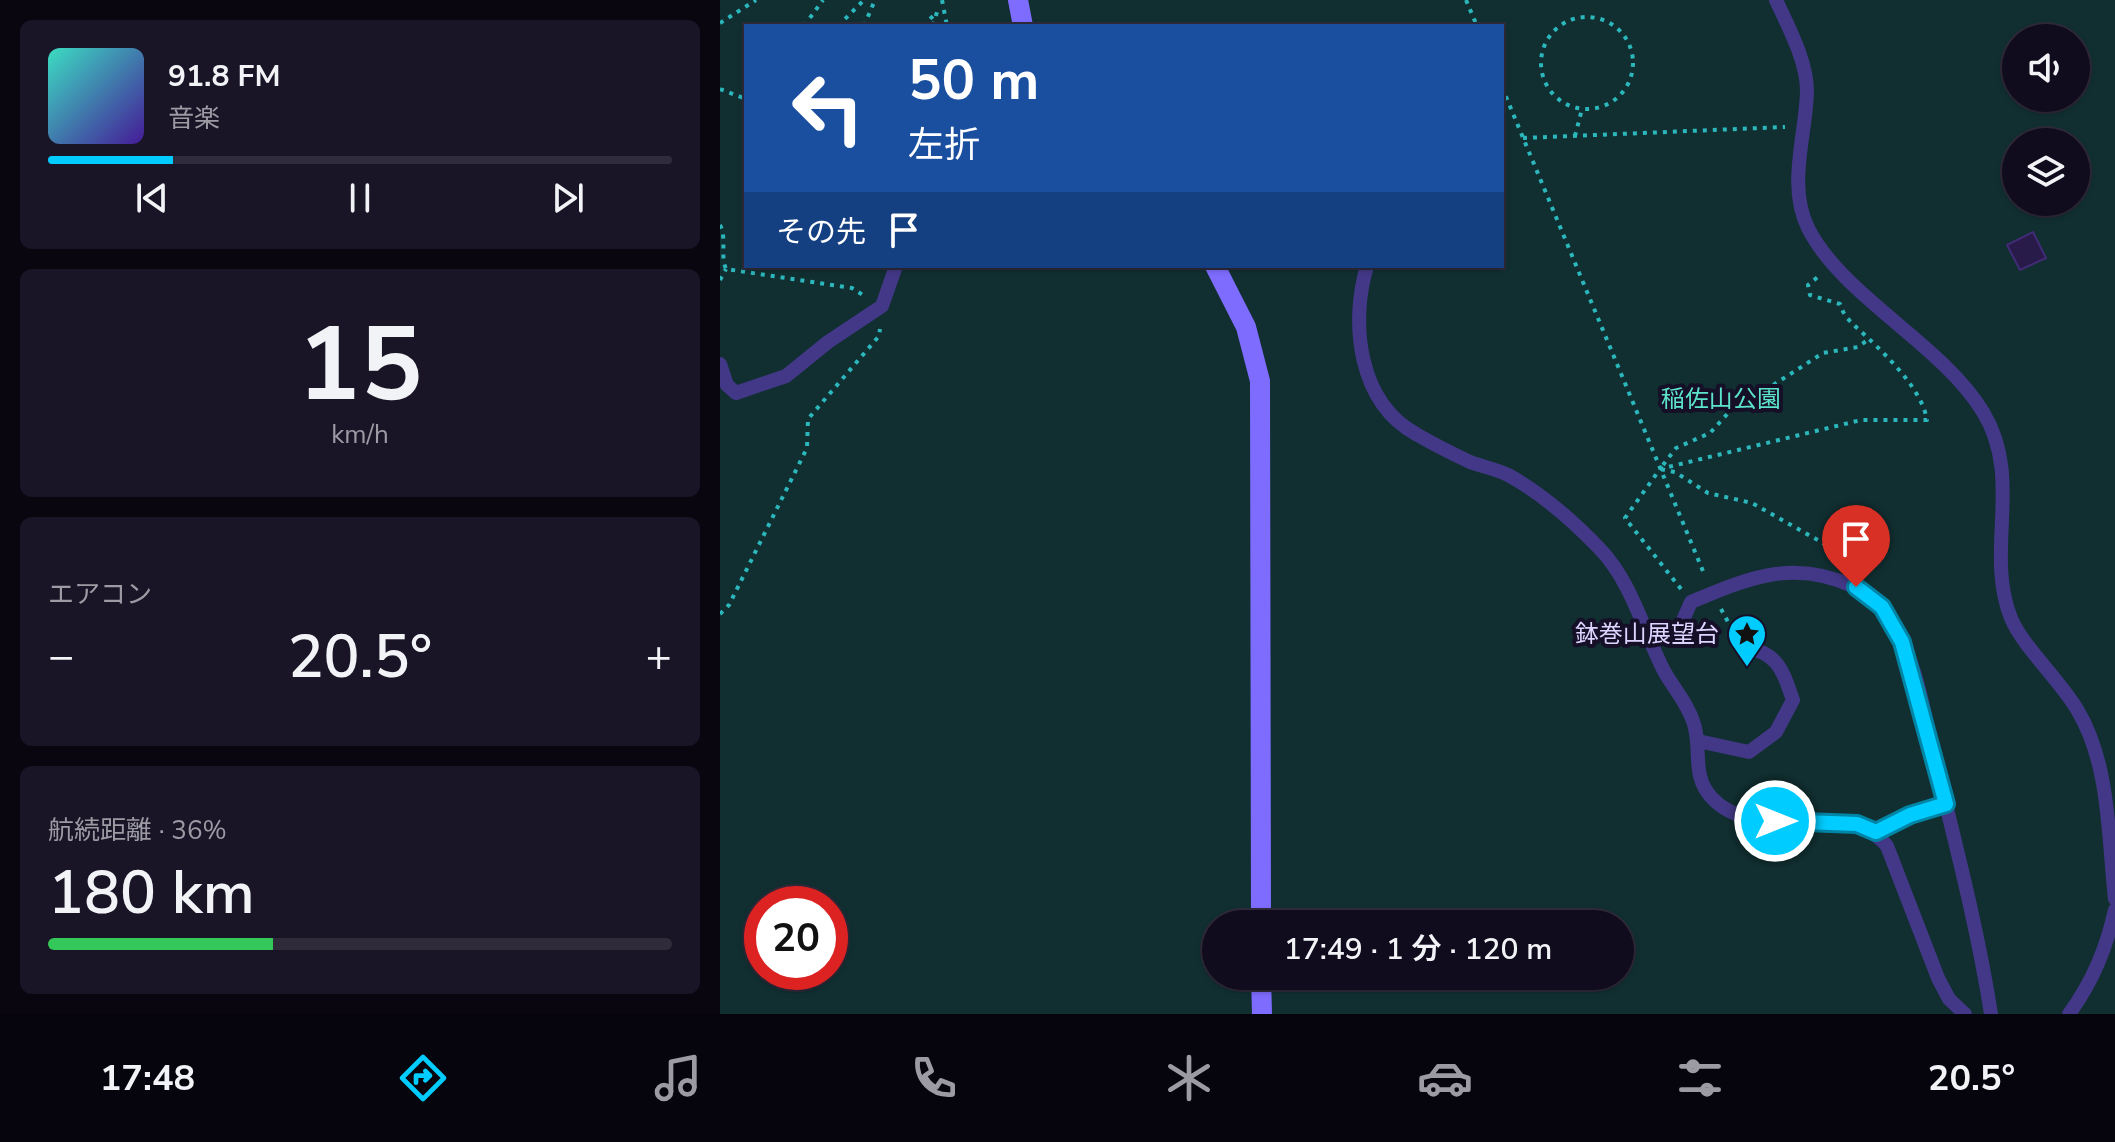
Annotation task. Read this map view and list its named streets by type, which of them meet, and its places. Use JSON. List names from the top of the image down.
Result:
{
  "parks": ["稲佐山公園"],
  "places": {
    "place": ["鉢巻山展望台"]
  },
  "page": {
    "turn": ["50 m", "左折"],
    "song": ["91.8 FM", "音楽"],
    "then": "その先",
    "tile": [
      ["15", "km/h"],
      "エアコン",
      ["航続距離 · 36%", "180 km"]
    ],
    "heat": ["−", "20.5°", "+"],
    "limit": "20",
    "trip": "17:49 · 1 分 · 120 m",
    "tabs": ["17:48", "20.5°"]
  }
}
